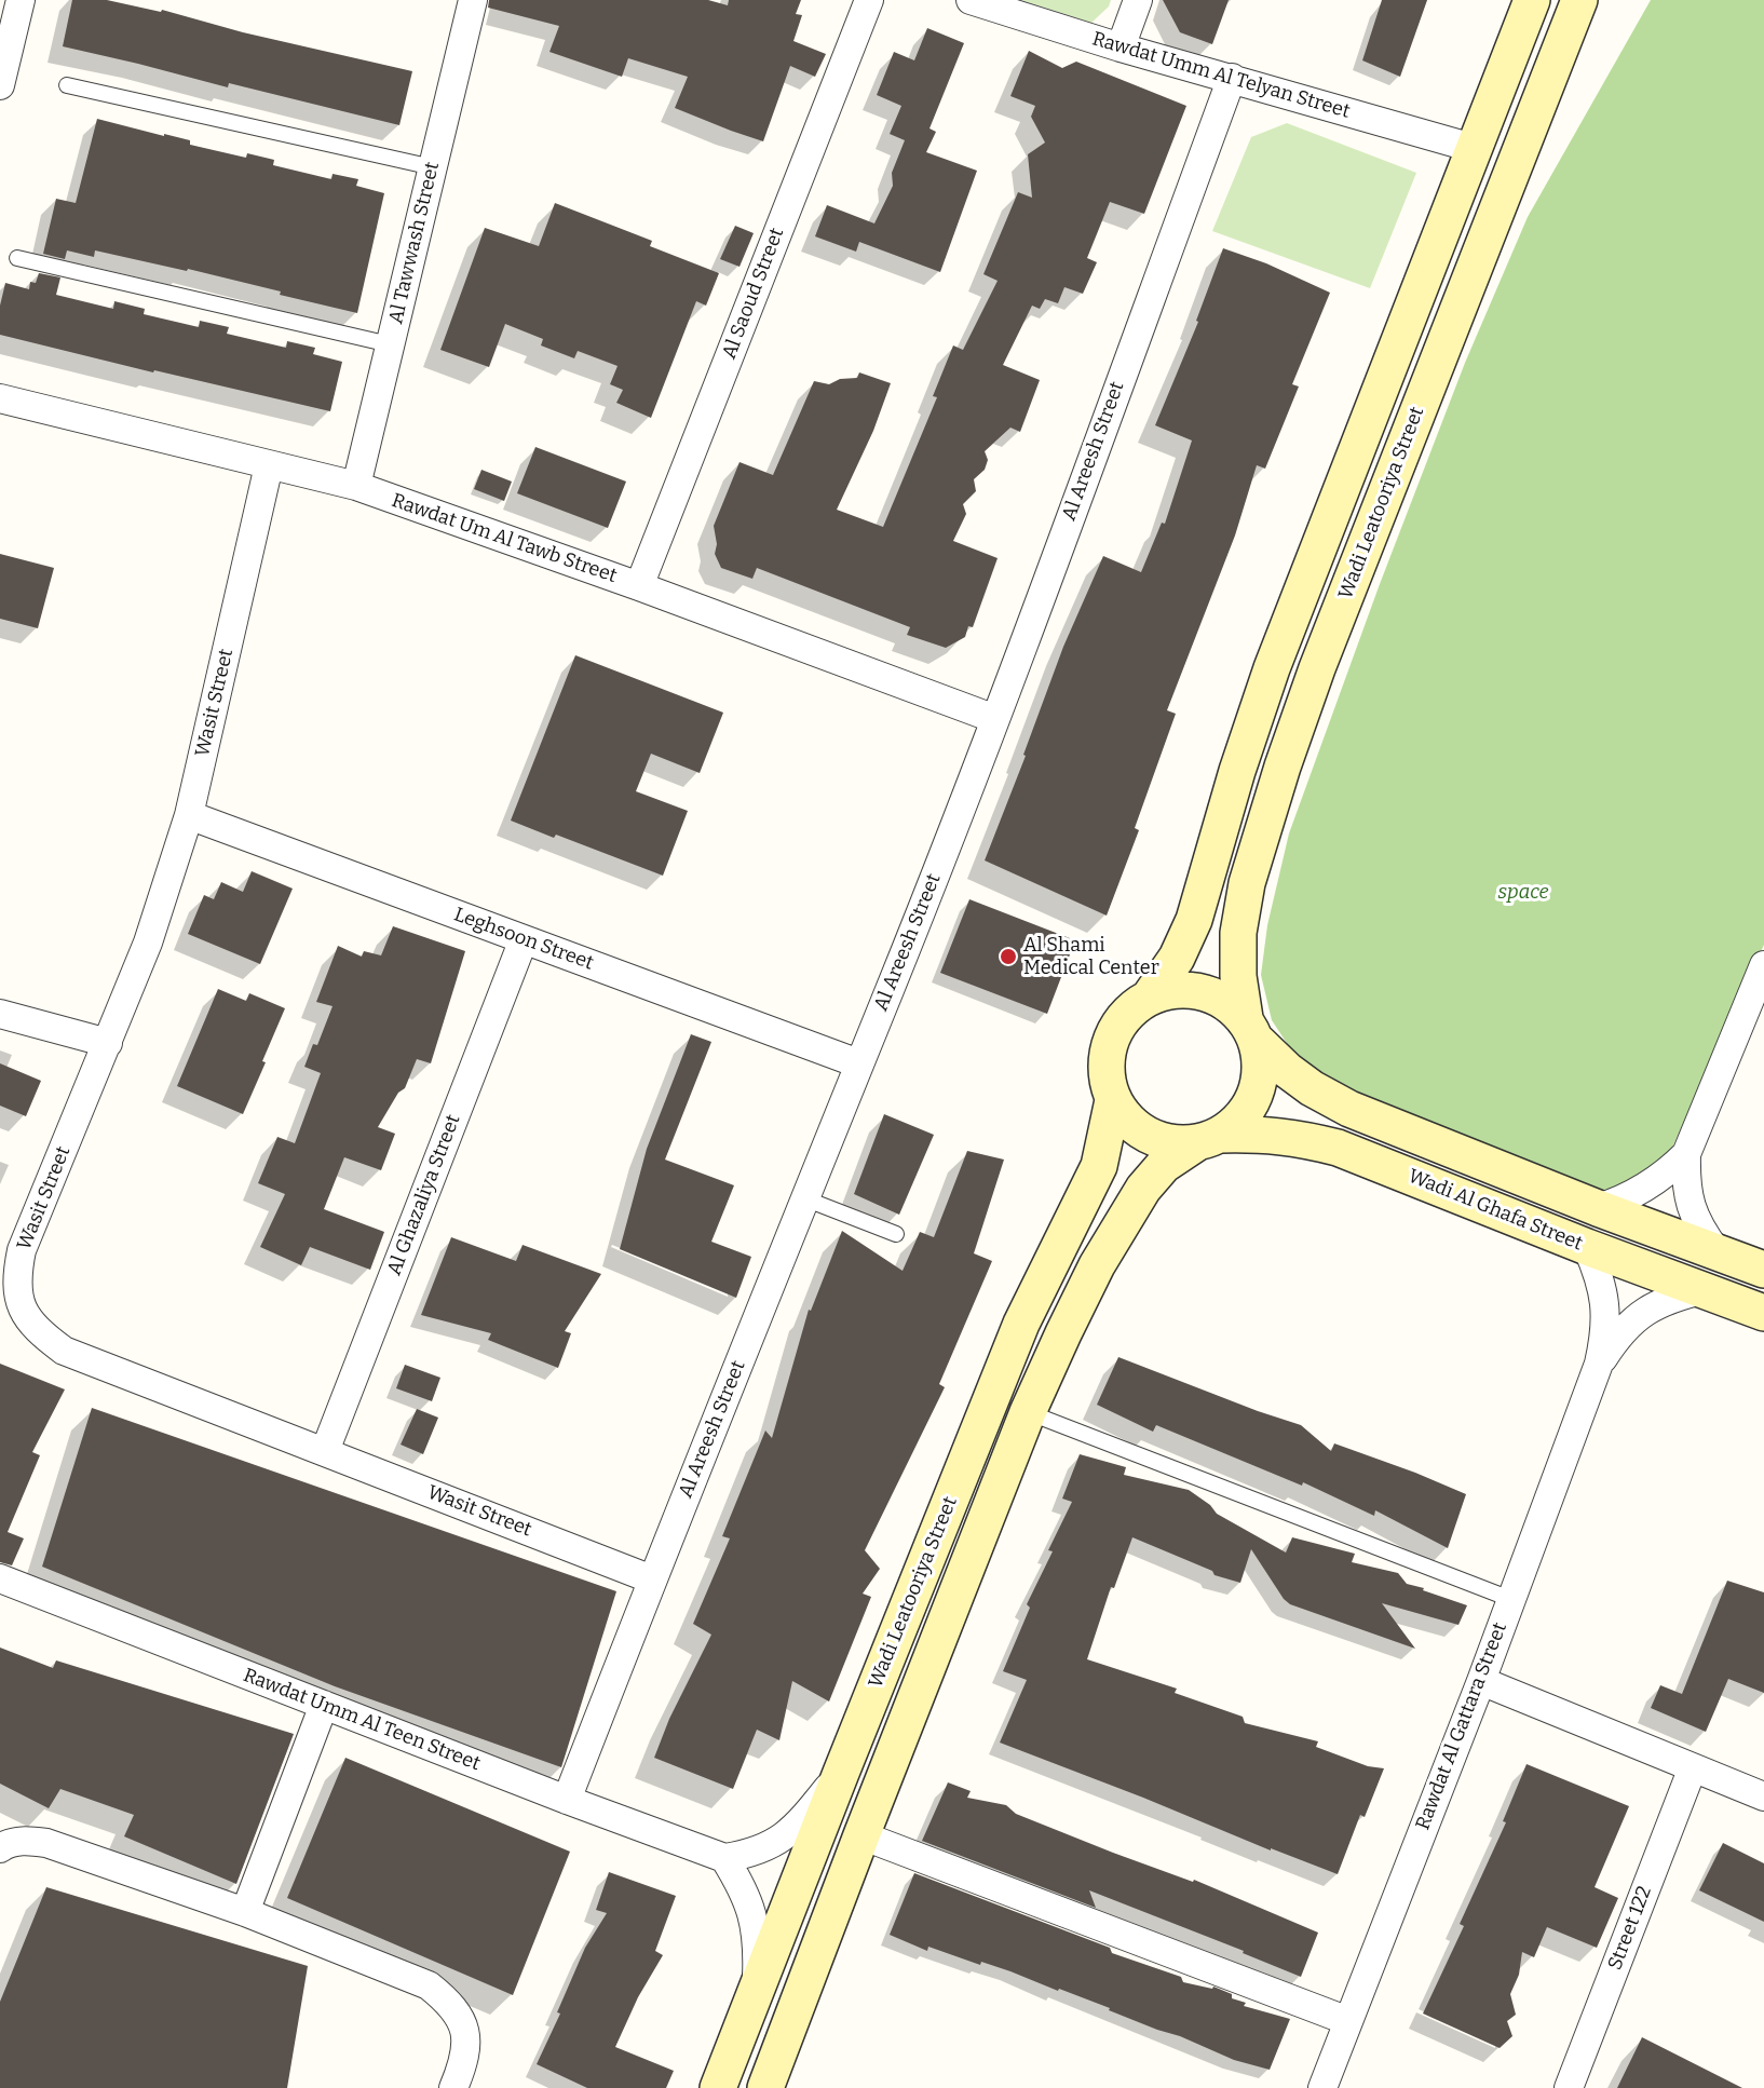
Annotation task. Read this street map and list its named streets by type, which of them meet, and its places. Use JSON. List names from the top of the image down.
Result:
{
  "streets": {
    "street": [
      "Rawdat Umm Al Telyan Street",
      "Al Tawwash Street",
      "Al Saoud Street",
      "Al Areesh Street",
      "Wadi Leatooriya Street",
      "Rawdat Um Al Tawb Street",
      "Wasit Street",
      "Leghsoon Street",
      "Al Ghazaliya Street",
      "Wadi Al Ghafa Street",
      "Rawdat Umm Al Teen Street",
      "Rawdat Al Gattara Street",
      "Street 122"
    ]
  },
  "crossings": [
    ["Rawdat Umm Al Telyan Street", "Al Areesh Street"],
    ["Al Tawwash Street", "Rawdat Um Al Tawb Street"],
    ["Al Saoud Street", "Rawdat Um Al Tawb Street"],
    ["Al Areesh Street", "Rawdat Um Al Tawb Street"],
    ["Al Areesh Street", "Wasit Street"],
    ["Al Areesh Street", "Leghsoon Street"],
    ["Al Areesh Street", "Rawdat Umm Al Teen Street"],
    ["Wadi Leatooriya Street", "Wadi Al Ghafa Street"],
    ["Rawdat Um Al Tawb Street", "Wasit Street"],
    ["Wasit Street", "Leghsoon Street"],
    ["Wasit Street", "Al Ghazaliya Street"],
    ["Leghsoon Street", "Al Ghazaliya Street"],
    ["Wadi Al Ghafa Street", "Rawdat Al Gattara Street"]
  ],
  "parks": ["space"],
  "places": ["Al Shami Medical Center"]
}
